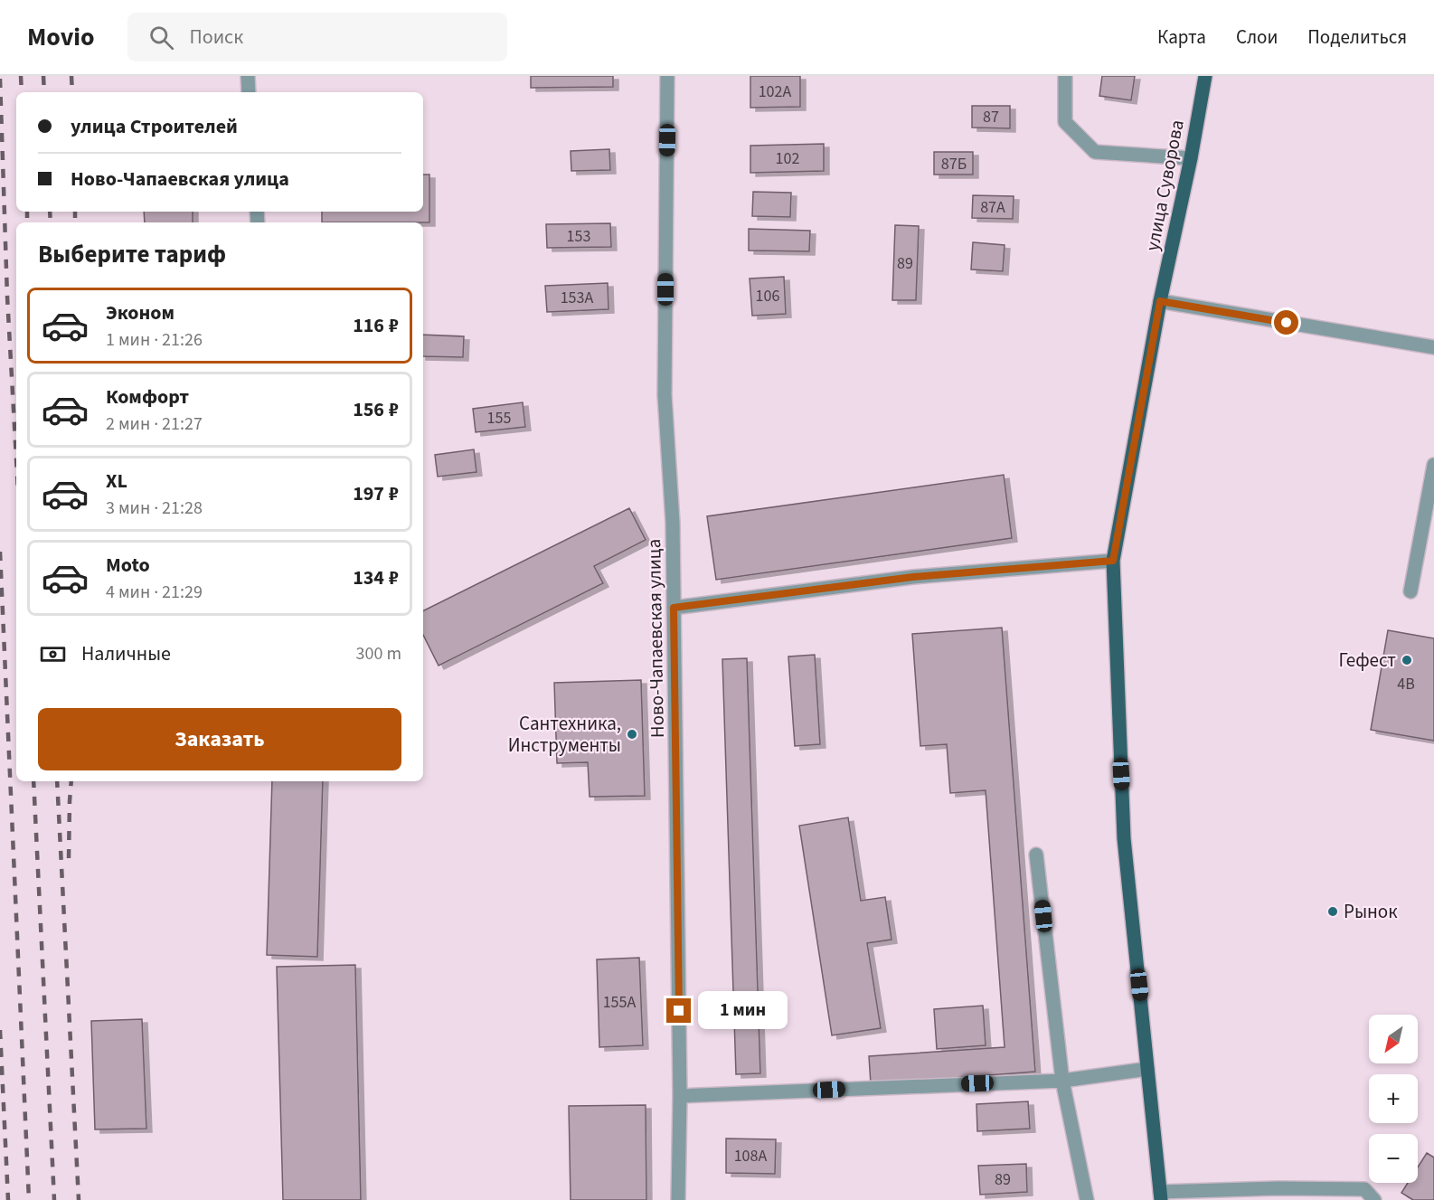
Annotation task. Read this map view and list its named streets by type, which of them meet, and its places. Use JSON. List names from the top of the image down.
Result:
{
  "streets": {
    "main road": ["улица Суворова"],
    "street": ["Ново-Чапаевская улица"]
  },
  "places": ["Гефест", "Сантехника, Инструменты", "Рынок"],
  "house_numbers": [
    "102А",
    "87",
    "102",
    "87Б",
    "87А",
    "153",
    "89",
    "106",
    "153А",
    "155",
    "4В",
    "155А",
    "108А",
    "89"
  ],
  "north": "bottom left",
  "page": {
    "header": "Movio",
    "search": "Поиск",
    "nav": ["Карта", "Слои", "Поделиться"],
    "banner": ["улица Строителей", "Ново-Чапаевская улица"],
    "heading": "Выберите тариф",
    "list": [
      {
        "name": "Эконом",
        "note": "1 мин · 21:26",
        "value": "116 ₽"
      },
      {
        "name": "Комфорт",
        "note": "2 мин · 21:27",
        "value": "156 ₽"
      },
      {
        "name": "XL",
        "note": "3 мин · 21:28",
        "value": "197 ₽"
      },
      {
        "name": "Moto",
        "note": "4 мин · 21:29",
        "value": "134 ₽"
      }
    ],
    "pay": ["Наличные", "300 m"],
    "buttons": "Заказать",
    "bubble": "1 мин",
    "map_buttons": ["+", "−"]
  }
}
